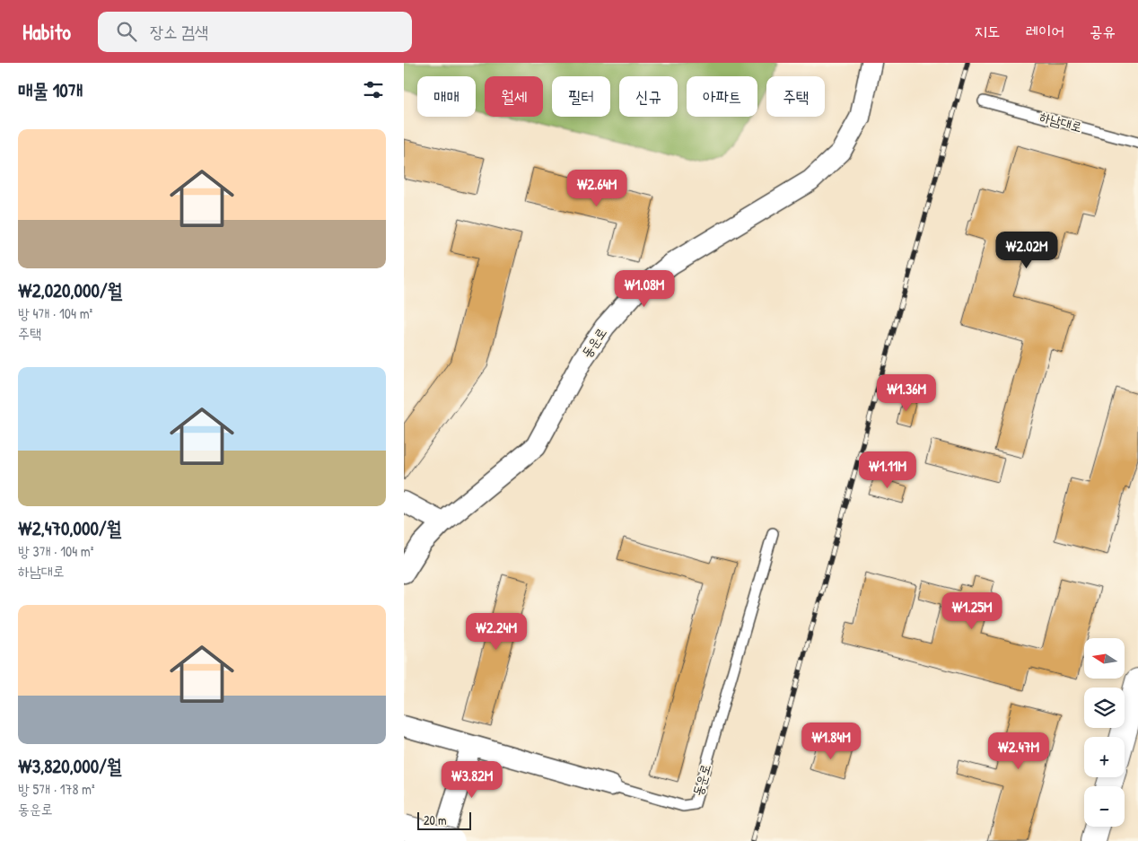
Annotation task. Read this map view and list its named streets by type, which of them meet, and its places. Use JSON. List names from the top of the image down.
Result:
{
  "streets": {
    "street": ["동운로"],
    "lane": ["하남대로"]
  },
  "scale_bar": "20 m",
  "north": "left",
  "page": {
    "header": "Habito",
    "search": "장소 검색",
    "nav": ["지도", "레이어", "공유"],
    "heading": "매물 10개",
    "chip": [
      "매매",
      "월세",
      "필터",
      "신규",
      "아파트",
      "주택"
    ],
    "list": [
      {
        "name": "₩2,020,000/월",
        "note": "방 4개 · 104 m² · 주택"
      },
      {
        "name": "₩2,470,000/월",
        "note": "방 3개 · 104 m² · 하남대로"
      },
      {
        "name": "₩3,820,000/월",
        "note": "방 5개 · 178 m² · 동운로"
      }
    ],
    "price": [
      "₩2.64M",
      "₩2.02M",
      "₩1.08M",
      "₩1.36M",
      "₩1.11M",
      "₩1.25M",
      "₩2.24M",
      "₩1.84M",
      "₩2.47M",
      "₩3.82M"
    ],
    "map_buttons": ["+", "−"],
    "scale": "20 m"
  }
}
